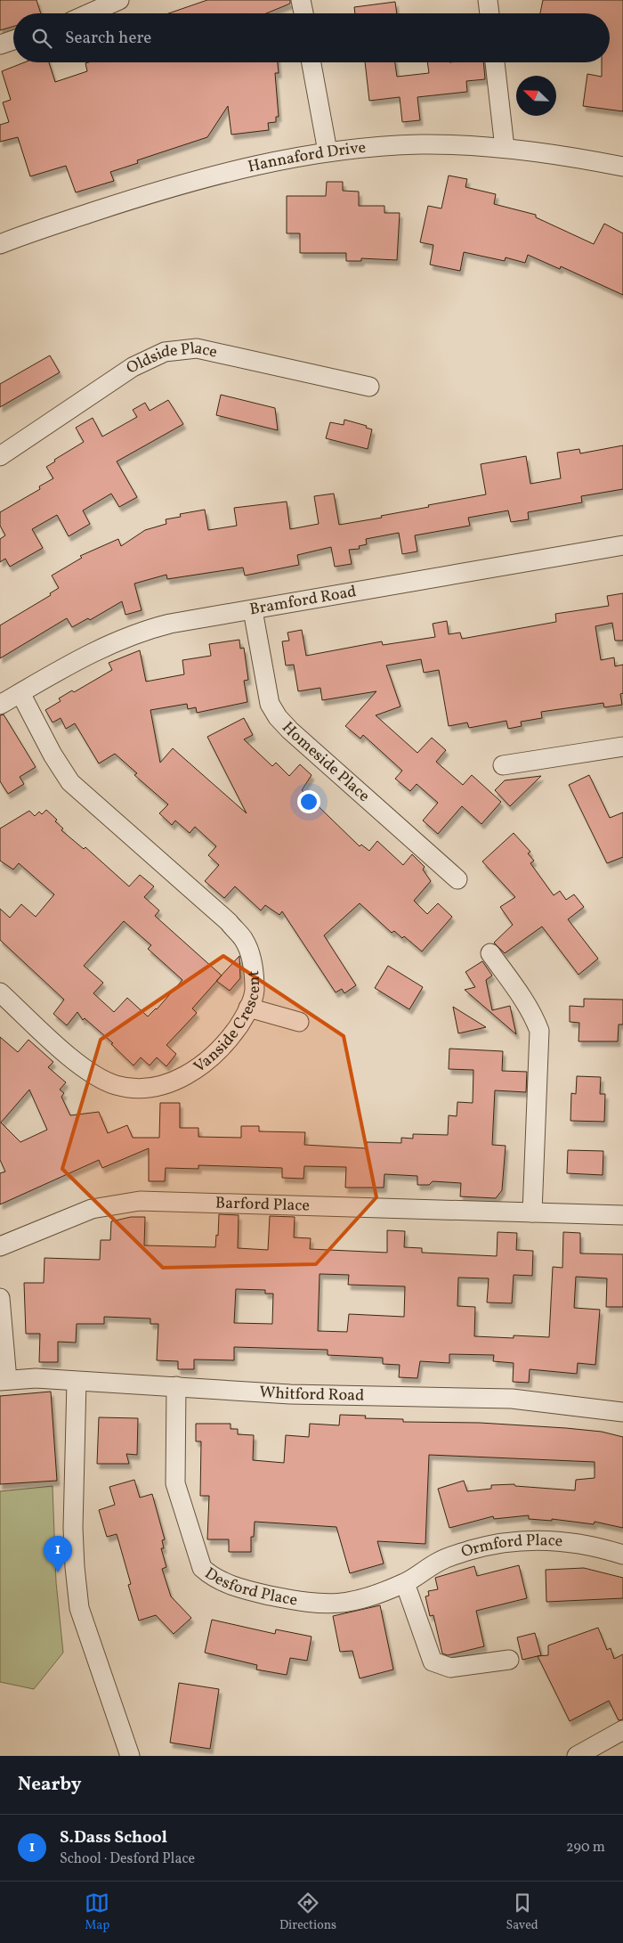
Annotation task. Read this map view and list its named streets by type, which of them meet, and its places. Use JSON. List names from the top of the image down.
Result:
{
  "streets": {
    "street": [
      "Hannaford Drive",
      "Oldside Place",
      "Bramford Road",
      "Homeside Place",
      "Vanside Crescent",
      "Barford Place",
      "Whitford Road",
      "Ormford Place",
      "Desford Place"
    ]
  },
  "crossings": [
    ["Bramford Road", "Homeside Place"],
    ["Bramford Road", "Vanside Crescent"],
    ["Whitford Road", "Desford Place"],
    ["Ormford Place", "Desford Place"]
  ],
  "north": "top left",
  "page": {
    "search": "Search here",
    "pins": "1",
    "heading": "Nearby",
    "list": [
      {
        "mark": "1",
        "name": "S.Dass School",
        "note": "School · Desford Place",
        "value": "290 m"
      }
    ],
    "nav": ["Map", "Directions", "Saved"]
  }
}
